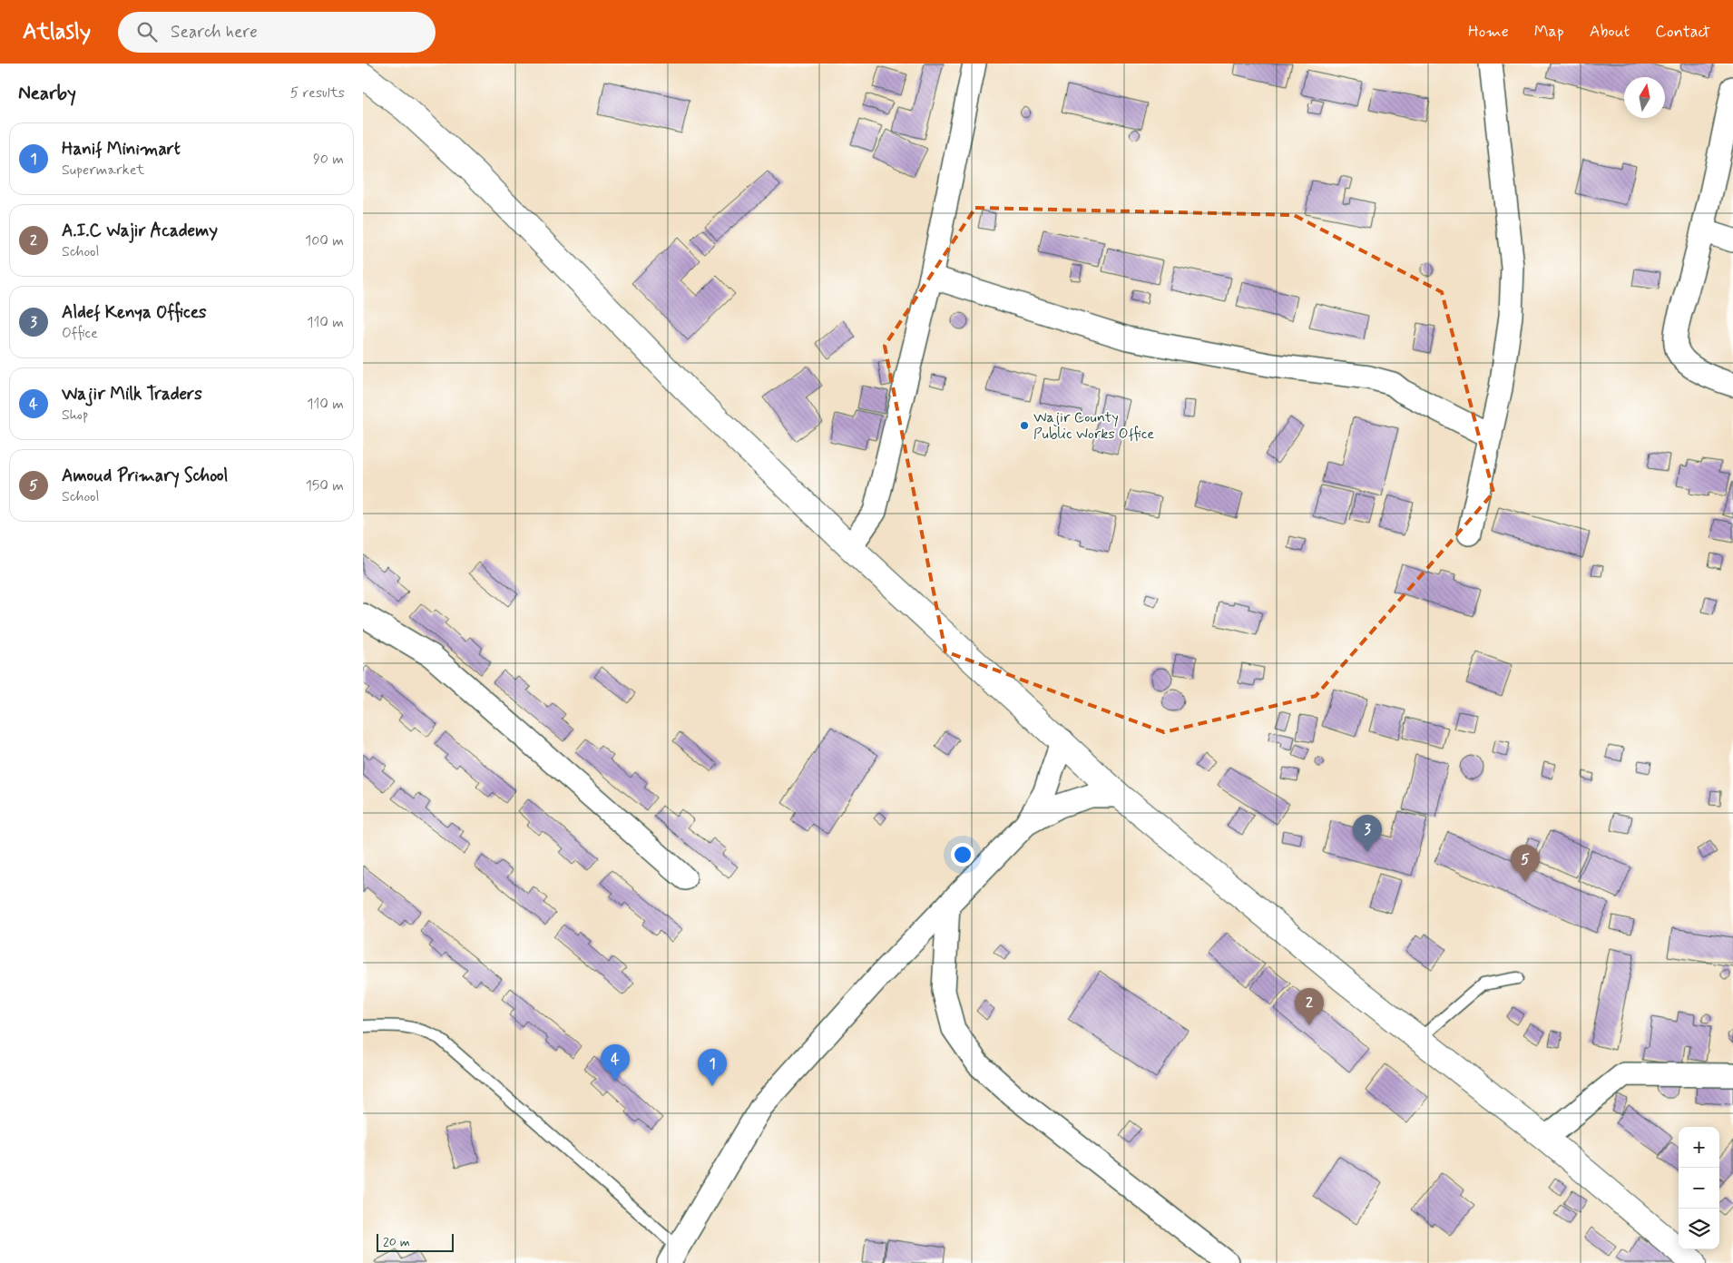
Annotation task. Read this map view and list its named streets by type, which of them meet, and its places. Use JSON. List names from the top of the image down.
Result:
{
  "places": ["Wajir County Public Works Office"],
  "scale_bar": "20 m",
  "north": "top",
  "page": {
    "header": "Atlasly",
    "search": "Search here",
    "nav": [
      "Home",
      "Map",
      "About",
      "Contact"
    ],
    "heading": ["Nearby", "5 results"],
    "list": [
      {
        "mark": "1",
        "name": "Hanif Minimart",
        "note": "Supermarket",
        "value": "90 m"
      },
      {
        "mark": "2",
        "name": "A.I.C Wajir Academy",
        "note": "School",
        "value": "100 m"
      },
      {
        "mark": "3",
        "name": "Aldef Kenya Offices",
        "note": "Office",
        "value": "110 m"
      },
      {
        "mark": "4",
        "name": "Wajir Milk Traders",
        "note": "Shop",
        "value": "110 m"
      },
      {
        "mark": "5",
        "name": "Amoud Primary School",
        "note": "School",
        "value": "150 m"
      }
    ],
    "pins": [
      "3",
      "5",
      "2",
      "4",
      "1"
    ],
    "map_buttons": ["+", "−"],
    "scale": "20 m"
  }
}
